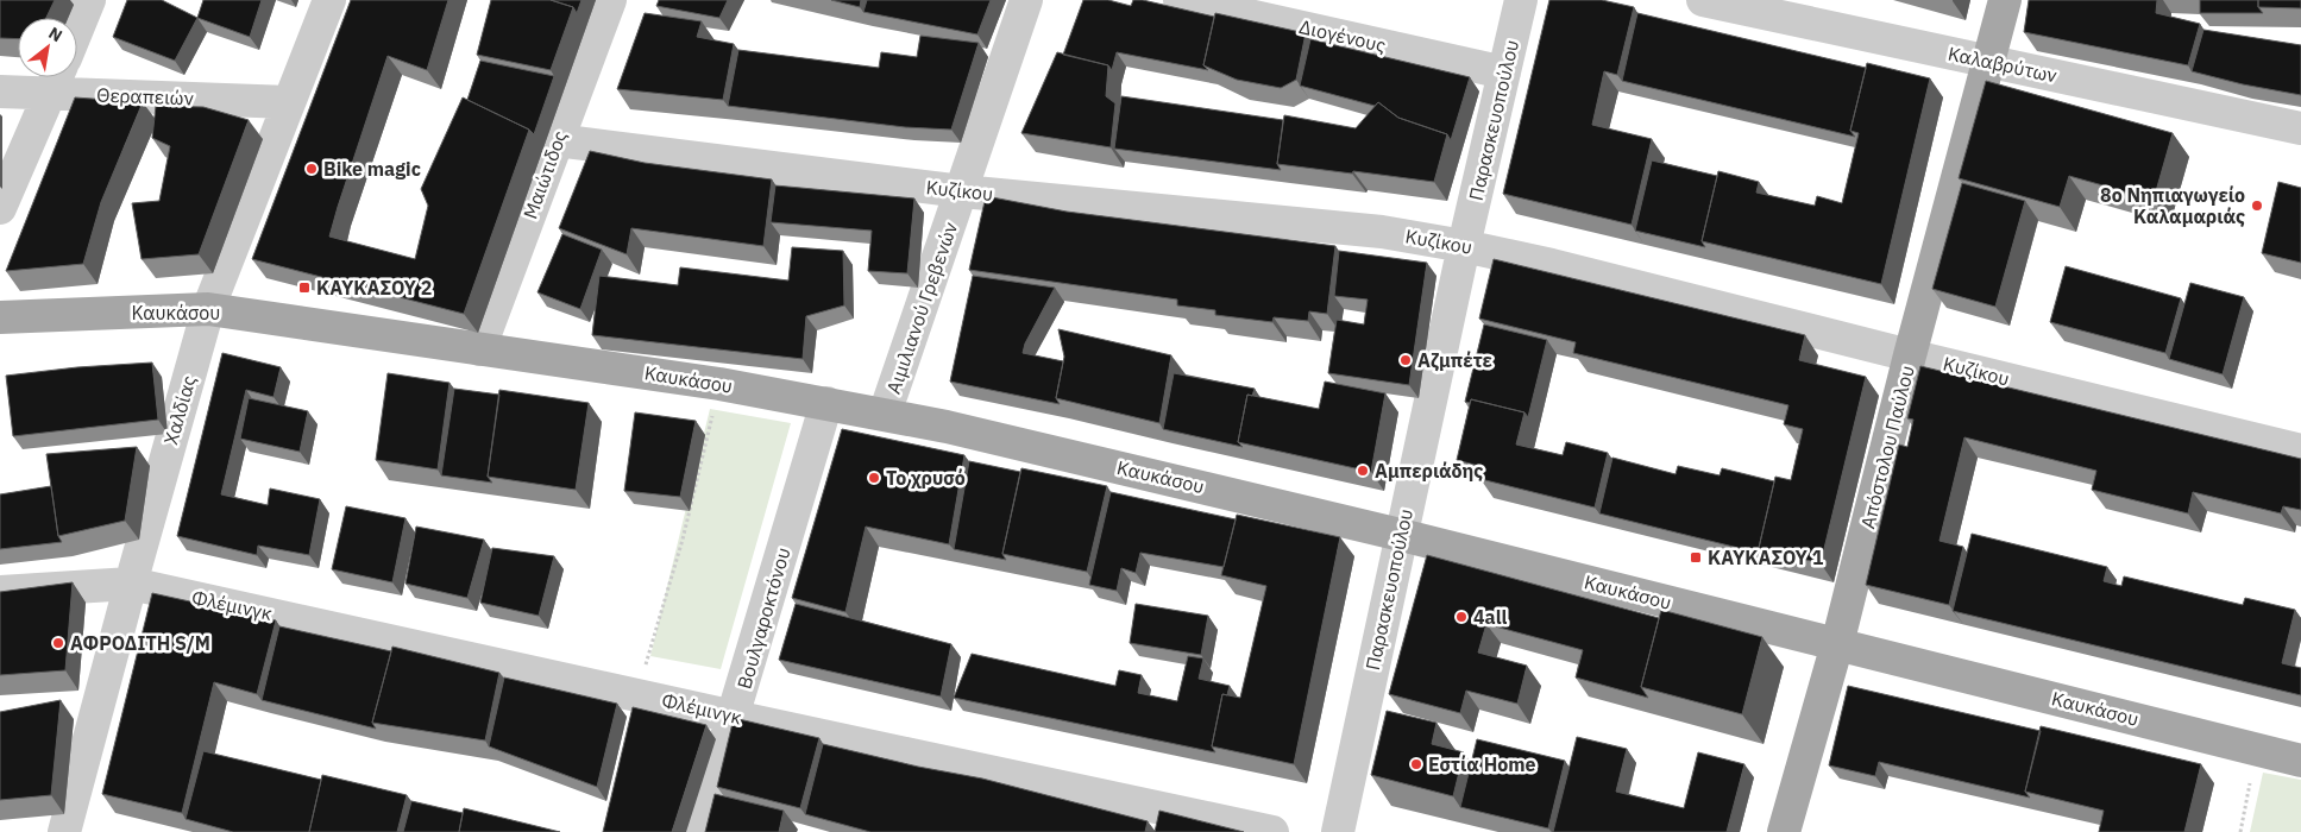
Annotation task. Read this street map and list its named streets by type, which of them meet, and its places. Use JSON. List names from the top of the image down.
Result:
{
  "streets": {
    "main road": ["Καυκάσου", "Απόστολου Παύλου"],
    "street": [
      "Διογένους",
      "Καλαβρύτων",
      "Θεραπειών",
      "Παρασκευοπούλου",
      "Μαιώτιδος",
      "Κυζίκου",
      "Αιμιλιανού Γρεβενών",
      "Χαλδίας",
      "Φλέμινγκ",
      "Βουλγαροκτόνου"
    ]
  },
  "crossings": [
    ["Διογένους", "Παρασκευοπούλου"],
    ["Καλαβρύτων", "Απόστολου Παύλου"],
    ["Θεραπειών", "Χαλδίας"],
    ["Παρασκευοπούλου", "Κυζίκου"],
    ["Παρασκευοπούλου", "Καυκάσου"],
    ["Μαιώτιδος", "Κυζίκου"],
    ["Μαιώτιδος", "Καυκάσου"],
    ["Κυζίκου", "Αιμιλιανού Γρεβενών"],
    ["Κυζίκου", "Απόστολου Παύλου"],
    ["Αιμιλιανού Γρεβενών", "Καυκάσου"],
    ["Καυκάσου", "Χαλδίας"],
    ["Καυκάσου", "Απόστολου Παύλου"],
    ["Καυκάσου", "Βουλγαροκτόνου"],
    ["Χαλδίας", "Φλέμινγκ"],
    ["Φλέμινγκ", "Βουλγαροκτόνου"]
  ],
  "places": {
    "other": [
      "Bike magic",
      "8ο Νηπιαγωγείο Καλαμαριάς",
      "Αζμπέτε",
      "Αμπεριάδης",
      "Το χρυσό",
      "4all",
      "ΑΦΡΟΔΙΤΗ S/M",
      "Εστία Home"
    ],
    "transit": ["ΚΑΥΚΑΣΟΥ 2", "ΚΑΥΚΑΣΟΥ 1"]
  },
  "north": "top right"
}
